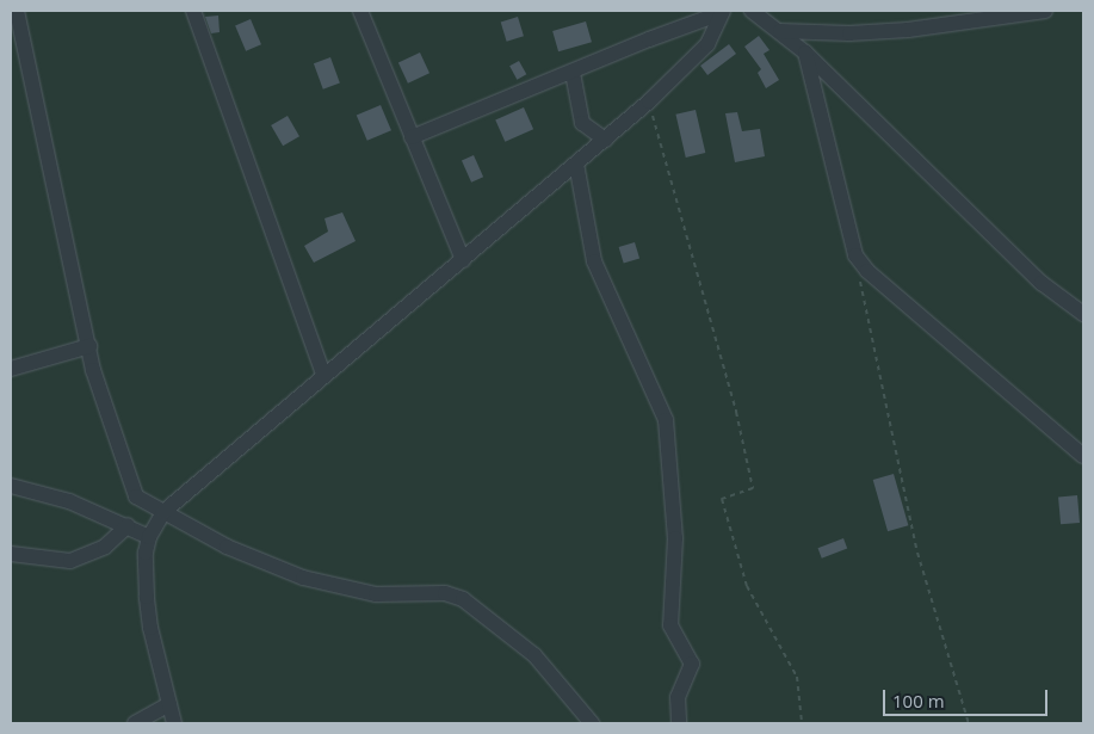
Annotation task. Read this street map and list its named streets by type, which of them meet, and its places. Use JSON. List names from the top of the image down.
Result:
{
  "scale_bar": "100 m"
}
